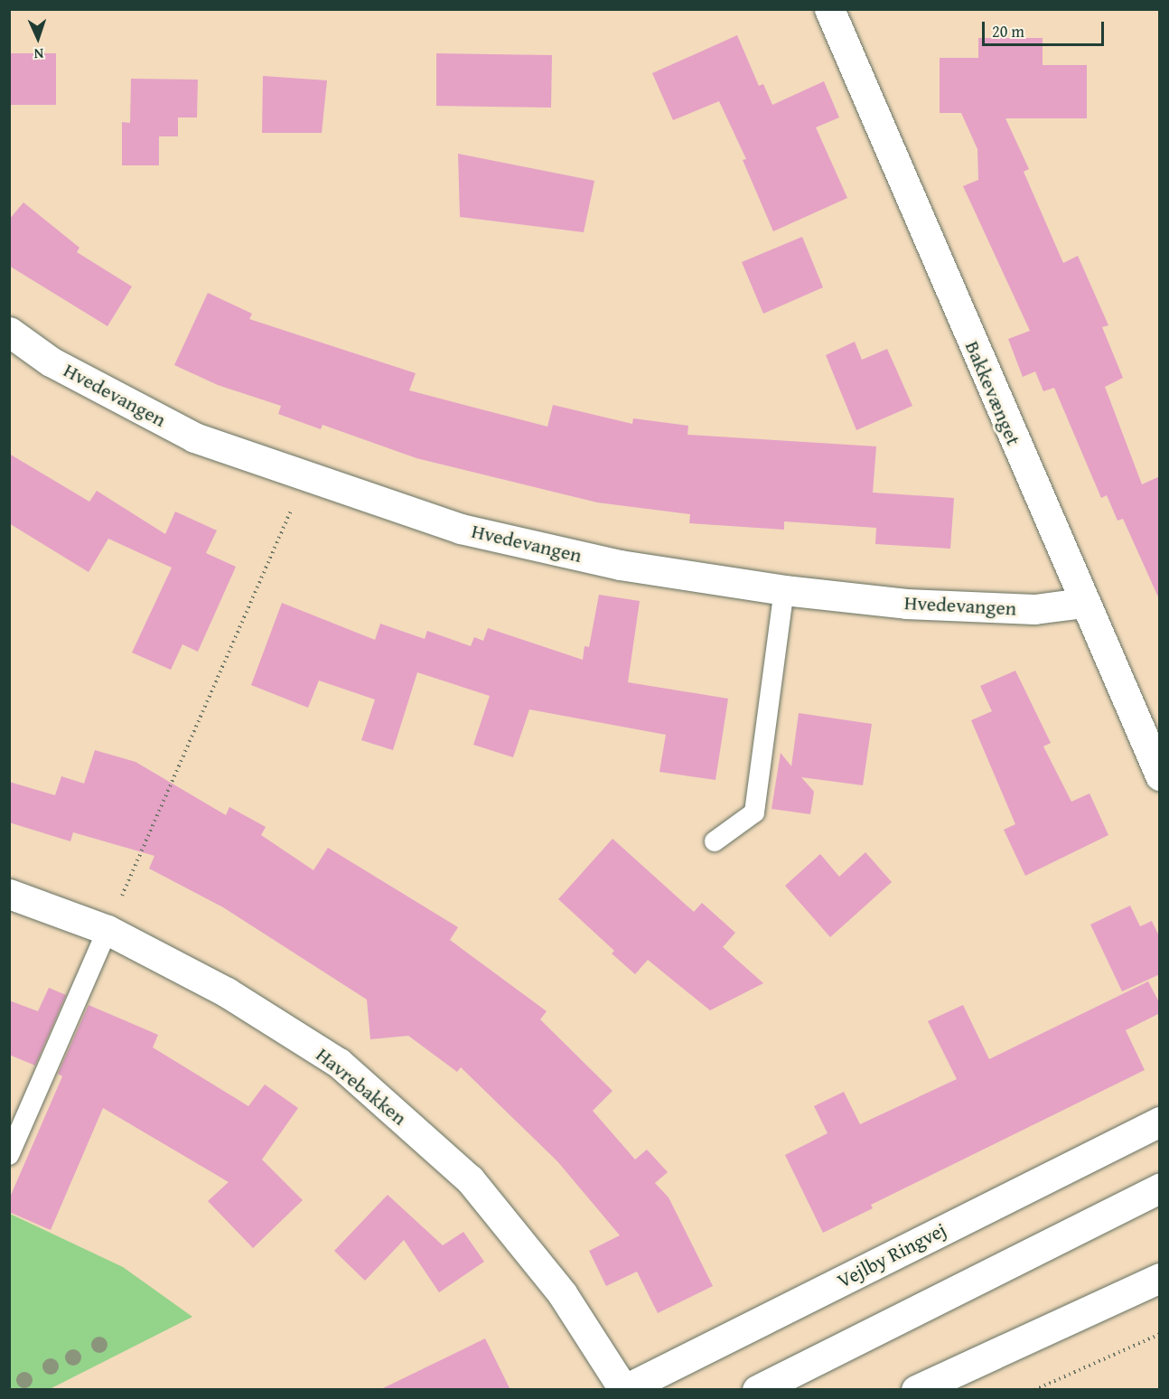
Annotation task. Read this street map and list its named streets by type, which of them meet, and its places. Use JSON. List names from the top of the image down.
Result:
{
  "streets": {
    "street": [
      "Bakkevænget",
      "Hvedevangen",
      "Havrebakken",
      "Vejlby Ringvej"
    ]
  },
  "crossings": [
    ["Bakkevænget", "Hvedevangen"],
    ["Havrebakken", "Vejlby Ringvej"]
  ],
  "scale_bar": "20 m",
  "north": "bottom"
}
